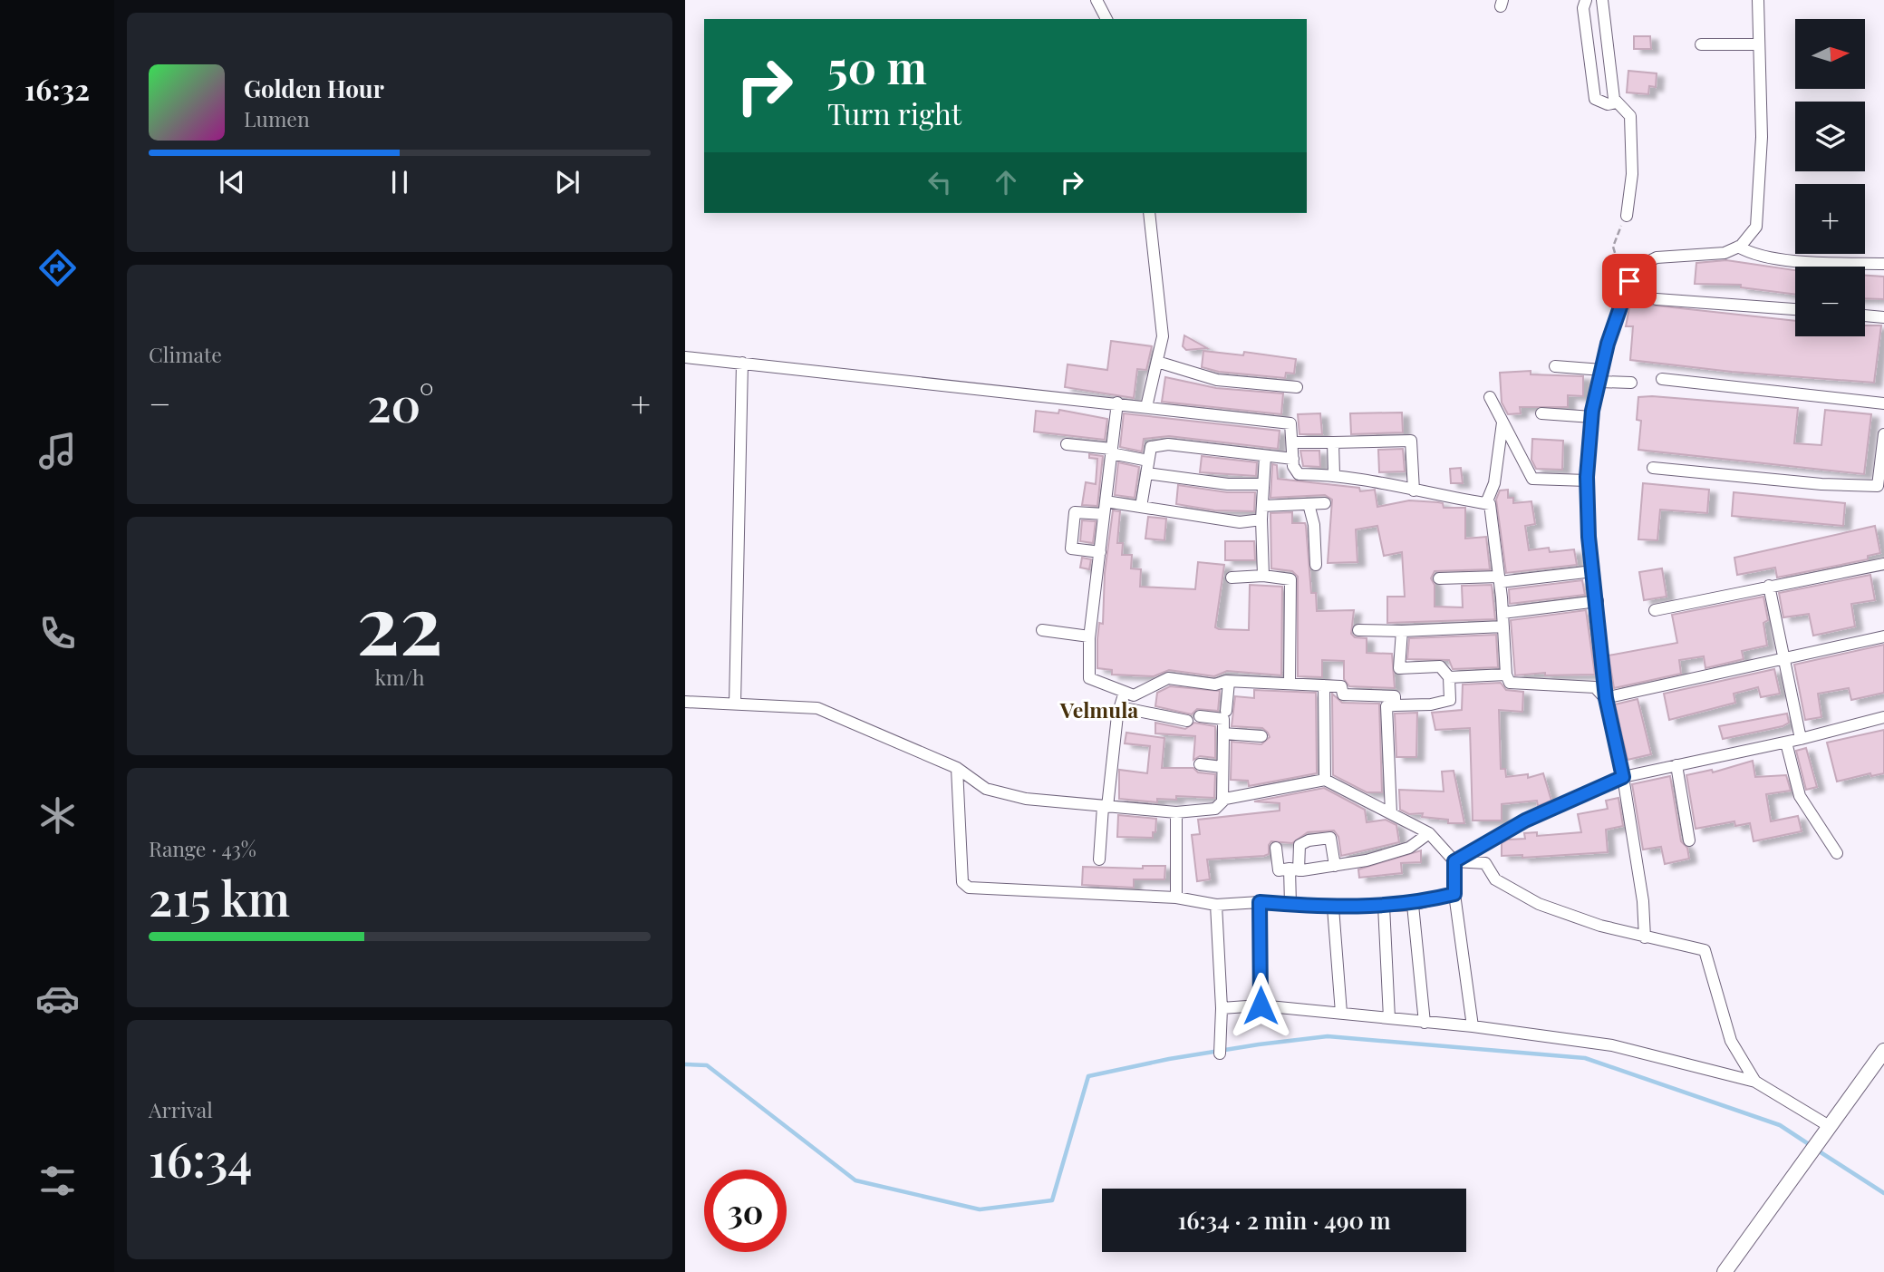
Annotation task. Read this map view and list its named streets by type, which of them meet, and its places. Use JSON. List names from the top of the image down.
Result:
{
  "districts": ["Velmula"],
  "north": "right",
  "page": {
    "tabs": "16:32",
    "map_buttons": ["+", "−"],
    "turn": ["50 m", "Turn right"],
    "song": ["Golden Hour", "Lumen"],
    "tile": [
      "Climate",
      ["22", "km/h"],
      ["Range · 43%", "215 km"],
      ["Arrival", "16:34"]
    ],
    "heat": ["−", "20°", "+"],
    "limit": "30",
    "trip": "16:34 · 2 min · 490 m"
  }
}
